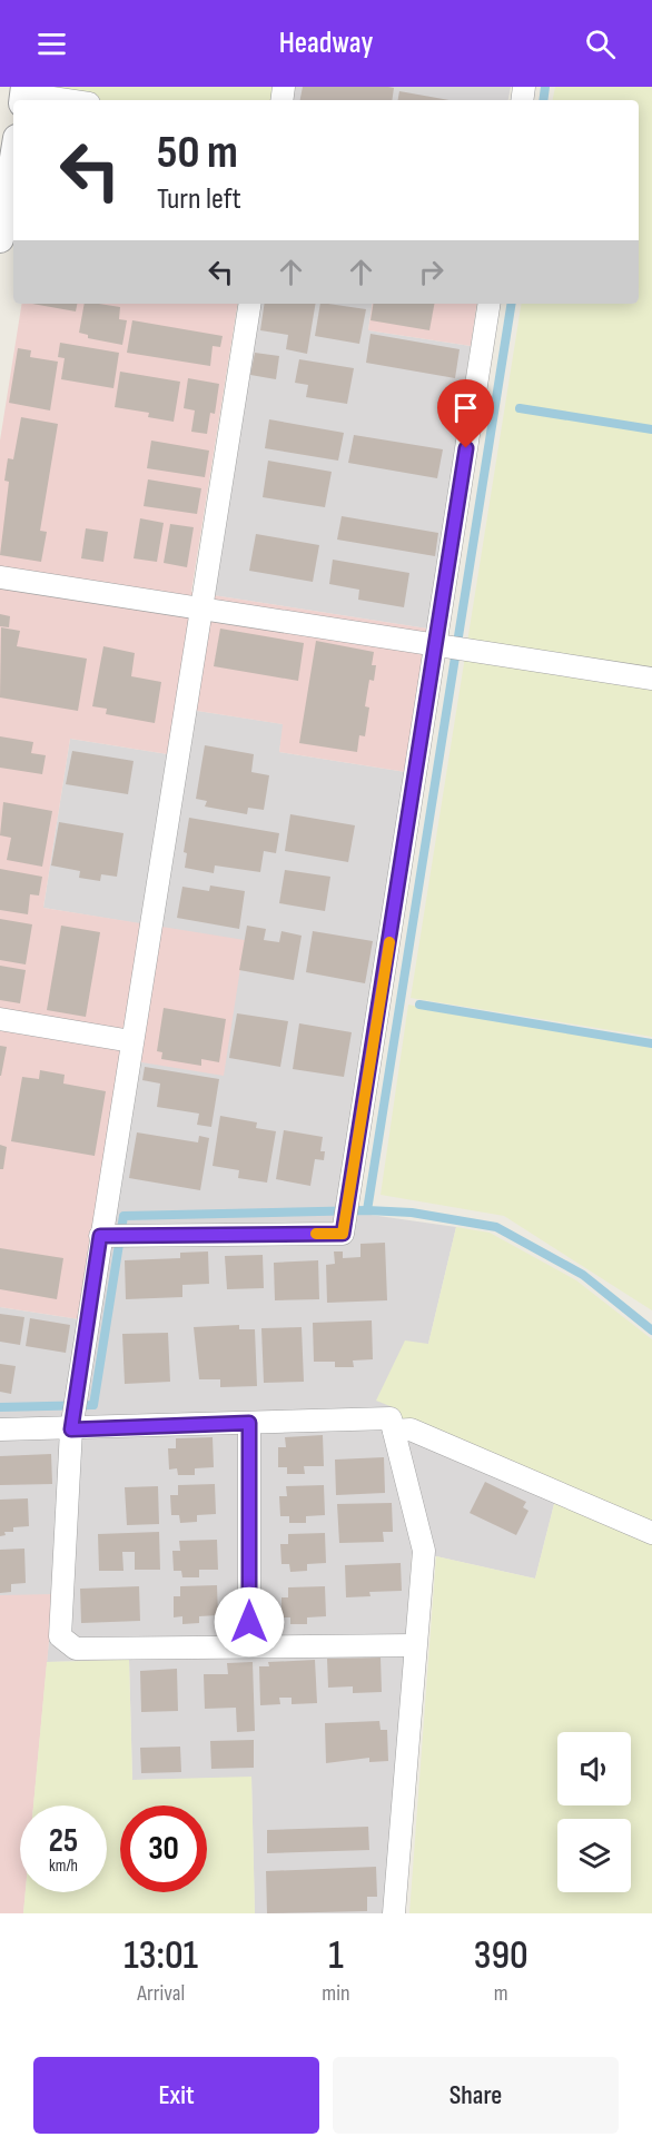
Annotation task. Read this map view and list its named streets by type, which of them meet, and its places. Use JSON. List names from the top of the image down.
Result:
{
  "page": {
    "header": "Headway",
    "turn": ["50 m", "Turn left"],
    "speed": "25 km/h",
    "limit": "30",
    "eta": [
      "13:01",
      "Arrival",
      "1",
      "min",
      "390",
      "m"
    ],
    "buttons": ["Exit", "Share"]
  }
}
